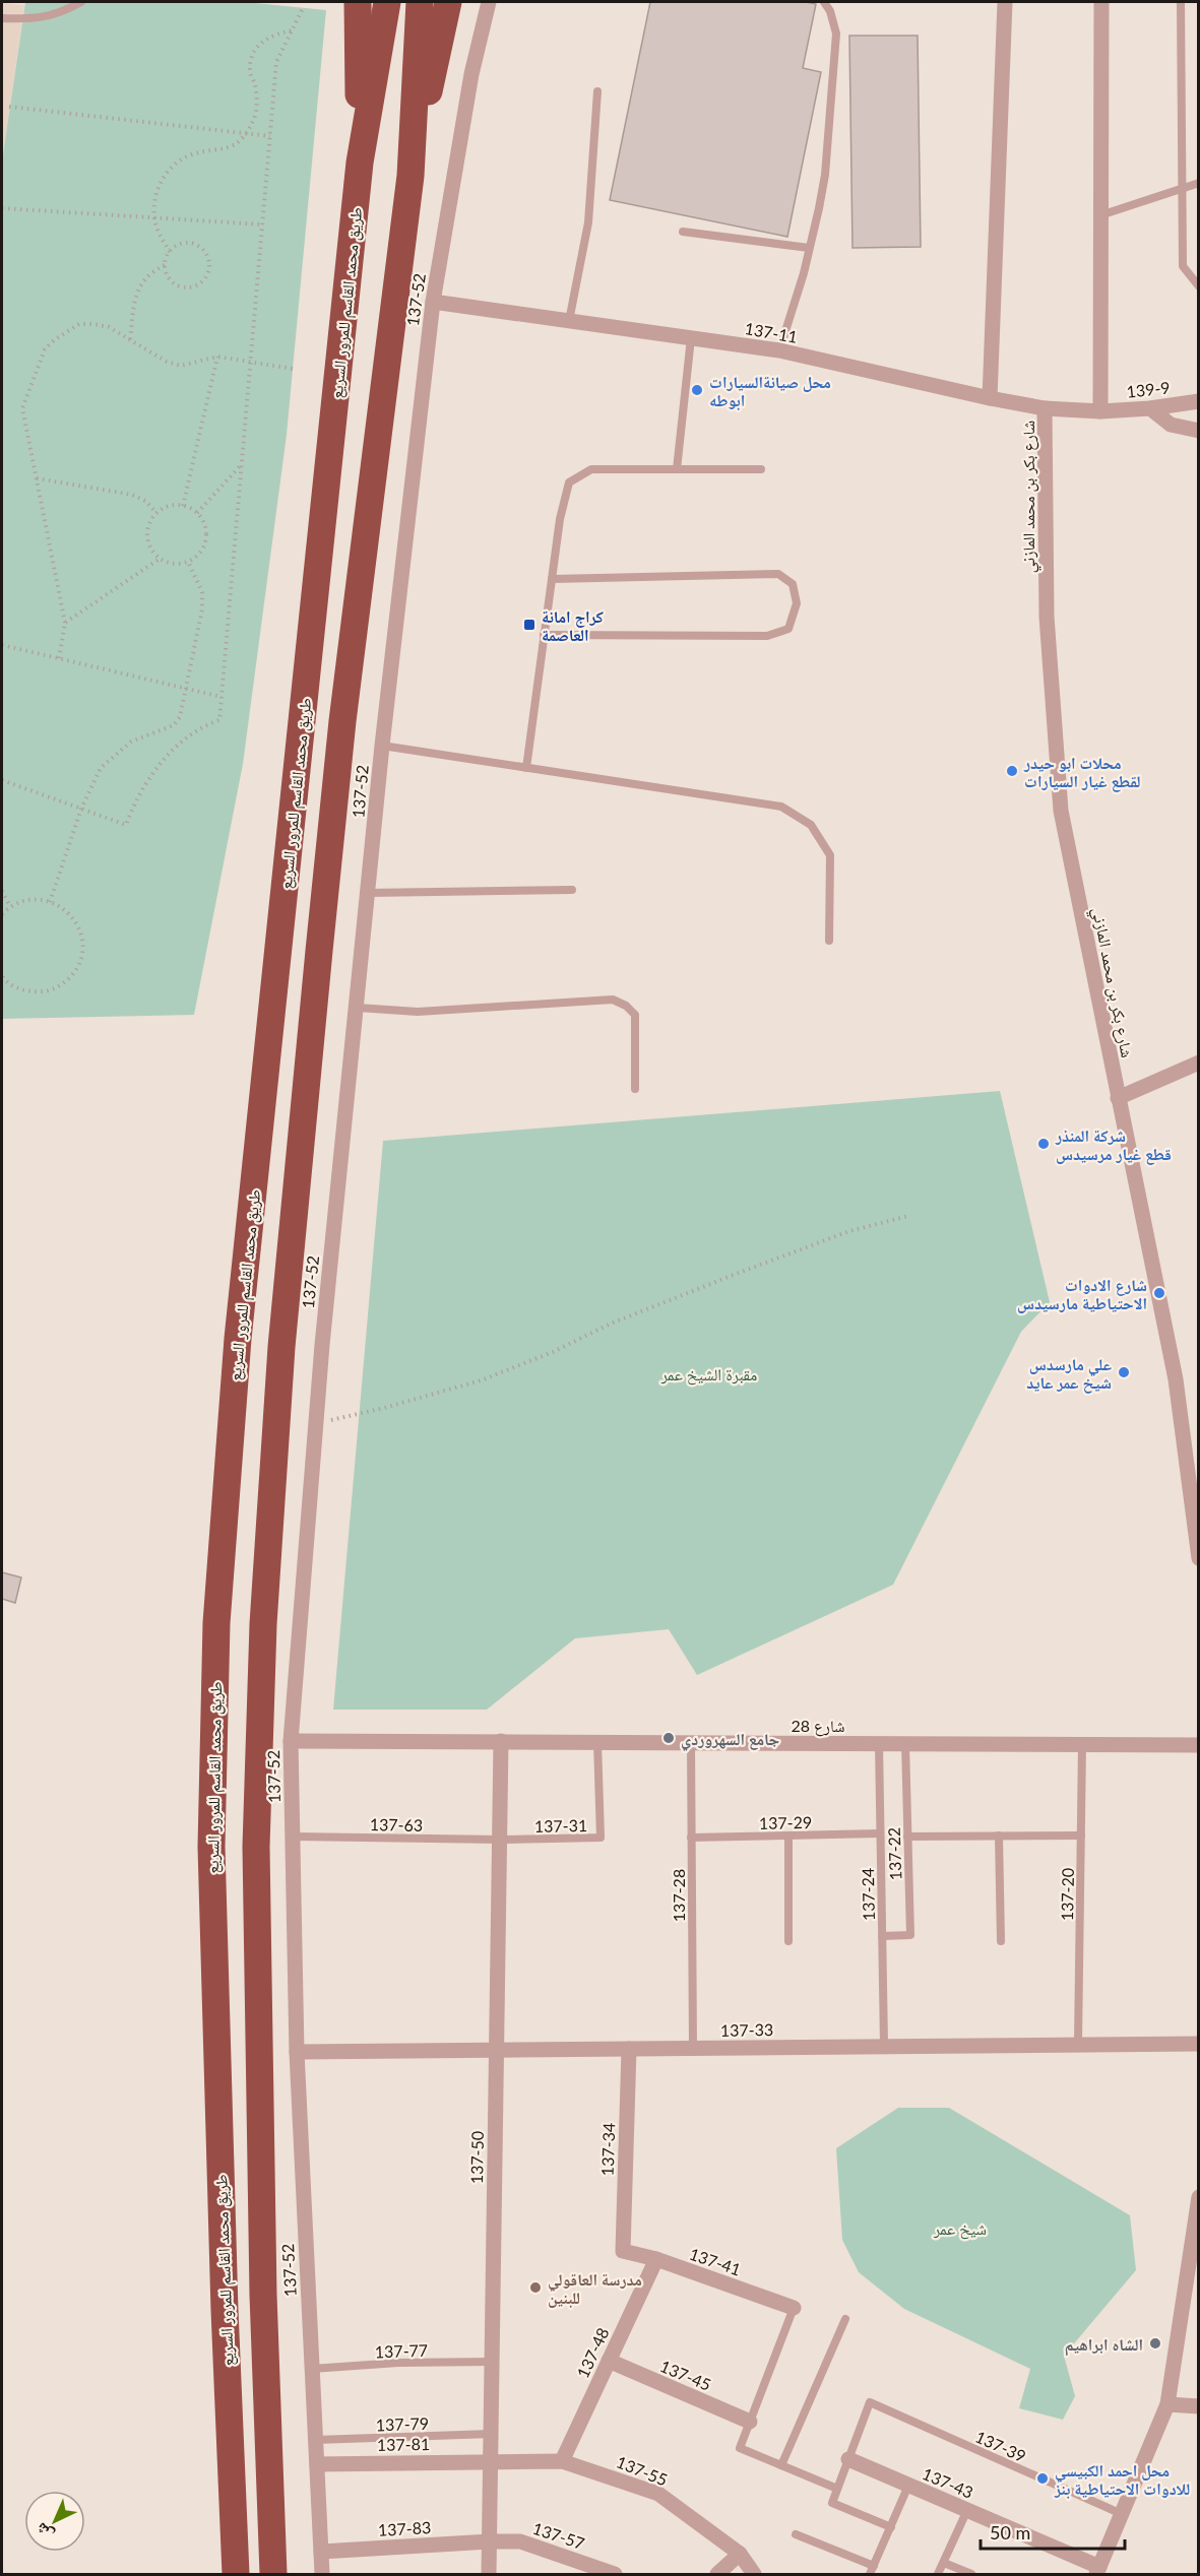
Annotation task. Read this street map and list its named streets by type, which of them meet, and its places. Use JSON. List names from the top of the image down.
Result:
{
  "streets": {
    "highway": ["طريق محمد القاسم للمرور السريع"],
    "street": [
      "137-52",
      "137-11",
      "139-9",
      "شارع بكر بن محمد المازني",
      "شارع 28",
      "137-33",
      "137-34",
      "137-50",
      "137-41",
      "137-48",
      "137-45",
      "137-81",
      "137-55",
      "137-43",
      "137-83",
      "137-57"
    ],
    "lane": [
      "137-29",
      "137-63",
      "137-31",
      "137-22",
      "137-24",
      "137-20",
      "137-28",
      "137-77",
      "137-79",
      "137-39"
    ]
  },
  "crossings": [
    ["137-52", "137-11"],
    ["137-52", "شارع 28"],
    ["137-52", "137-63"],
    ["137-52", "137-33"],
    ["137-52", "137-77"],
    ["137-52", "137-79"],
    ["137-52", "137-81"],
    ["137-52", "137-83"],
    ["137-11", "139-9"],
    ["137-11", "شارع بكر بن محمد المازني"],
    ["شارع 28", "137-31"],
    ["شارع 28", "137-22"],
    ["شارع 28", "137-24"],
    ["شارع 28", "137-20"],
    ["شارع 28", "137-28"],
    ["شارع 28", "137-50"],
    ["137-29", "137-24"],
    ["137-29", "137-28"],
    ["137-63", "137-31"],
    ["137-63", "137-50"],
    ["137-31", "137-50"],
    ["137-22", "137-24"],
    ["137-24", "137-33"],
    ["137-20", "137-33"],
    ["137-28", "137-33"],
    ["137-33", "137-34"],
    ["137-33", "137-50"],
    ["137-34", "137-41"],
    ["137-50", "137-77"],
    ["137-50", "137-79"],
    ["137-50", "137-81"],
    ["137-50", "137-55"],
    ["137-50", "137-83"],
    ["137-50", "137-57"],
    ["137-41", "137-48"],
    ["137-48", "137-45"],
    ["137-48", "137-55"],
    ["137-81", "137-55"],
    ["137-39", "137-43"],
    ["137-83", "137-57"]
  ],
  "parks": ["مقبرة الشيخ عمر", "شيخ عمر"],
  "places": {
    "other": [
      "محل صيانةالسيارات ابوطه",
      "محلات ابو حيدر لقطع غيار السيارات",
      "شركة المنذر قطع غيار مرسيدس",
      "شارع الادوات الاحتياطية مارسيدس",
      "علي مارسدس شيخ عمر عايد",
      "جامع السهروردي",
      "مدرسة العاقولي للبنين",
      "الشاه ابراهيم",
      "محل احمد الكبيسي للادوات الاحتياطية بنز"
    ],
    "transit": ["كراج امانة العاصمة"]
  },
  "scale_bar": "50 m",
  "north": "bottom left"
}
